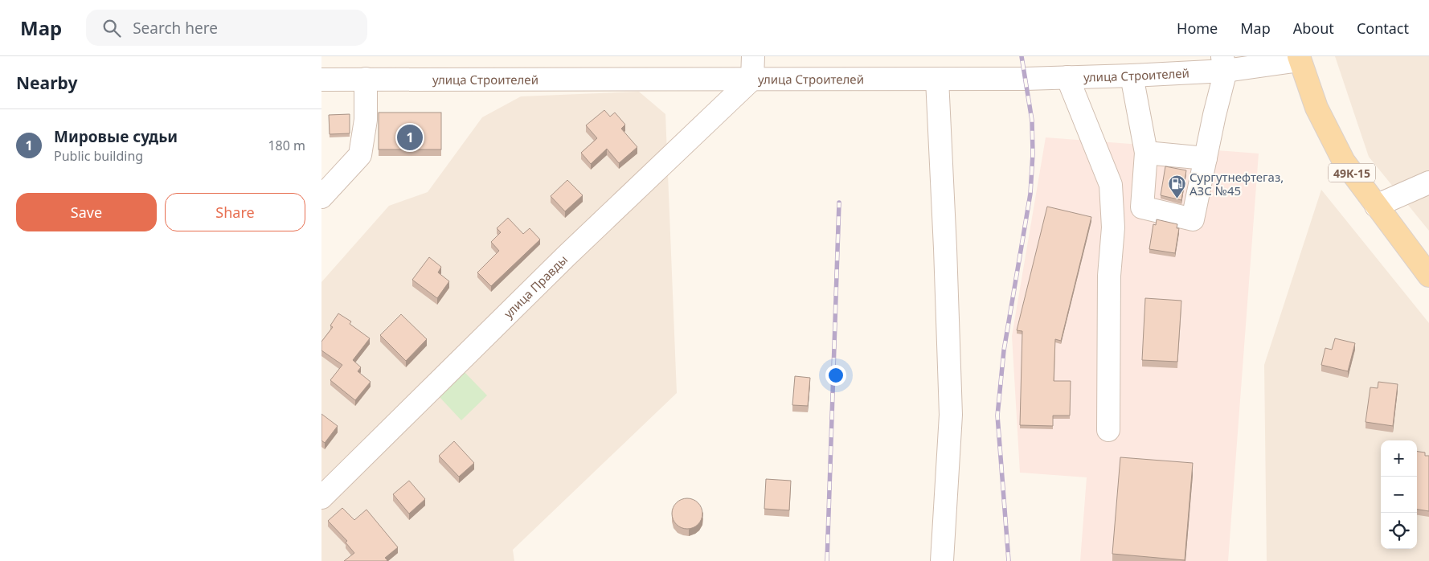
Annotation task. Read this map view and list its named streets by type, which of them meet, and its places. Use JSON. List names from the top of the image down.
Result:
{
  "streets": {
    "main road": ["49К-15"],
    "street": ["улица Строителей", "улица Правды"]
  },
  "crossings": [
    ["улица Строителей", "49К-15"],
    ["улица Строителей", "улица Правды"]
  ],
  "places": {
    "fuel station": ["Сургутнефтегаз, АЗС №45"]
  },
  "page": {
    "header": "Map",
    "search": "Search here",
    "nav": [
      "Home",
      "Map",
      "About",
      "Contact"
    ],
    "heading": "Nearby",
    "list": [
      {
        "mark": "1",
        "name": "Мировые судьи",
        "note": "Public building",
        "value": "180 m"
      }
    ],
    "pins": "1",
    "buttons": ["Save", "Share"],
    "map_buttons": ["+", "−"]
  }
}
